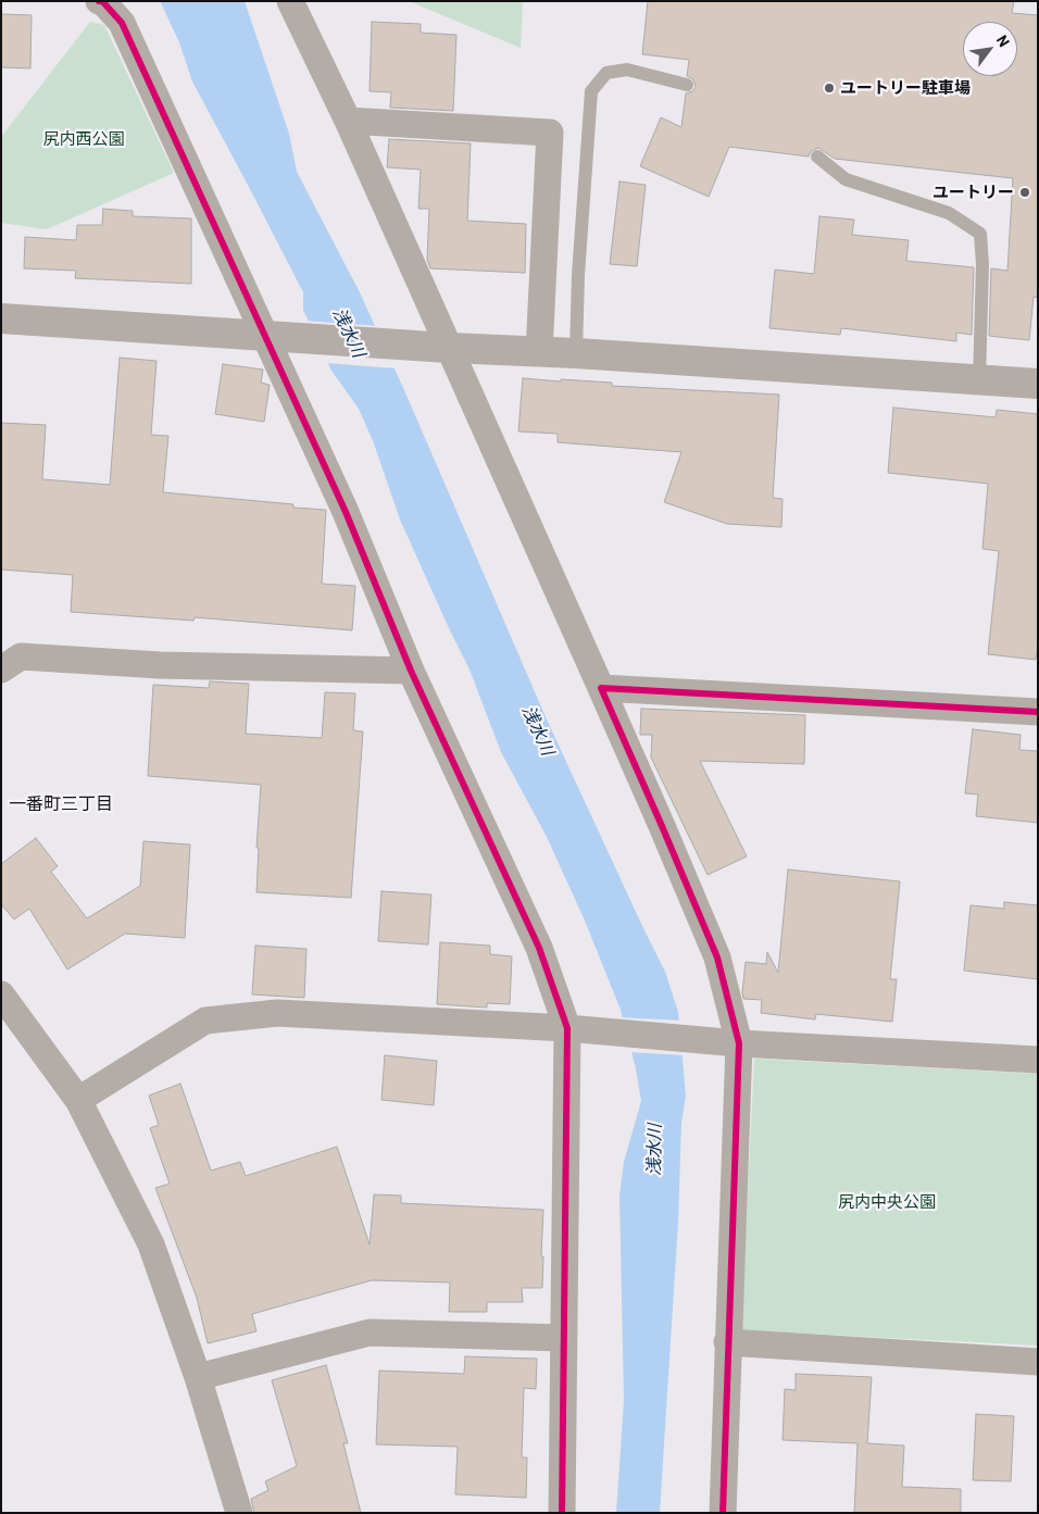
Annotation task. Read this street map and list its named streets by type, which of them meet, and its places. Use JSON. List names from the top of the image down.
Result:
{
  "districts": ["一番町三丁目"],
  "water": ["浅水川"],
  "parks": ["尻内西公園", "尻内中央公園"],
  "places": ["ユートリー駐車場", "ユートリー"],
  "north": "top right"
}
